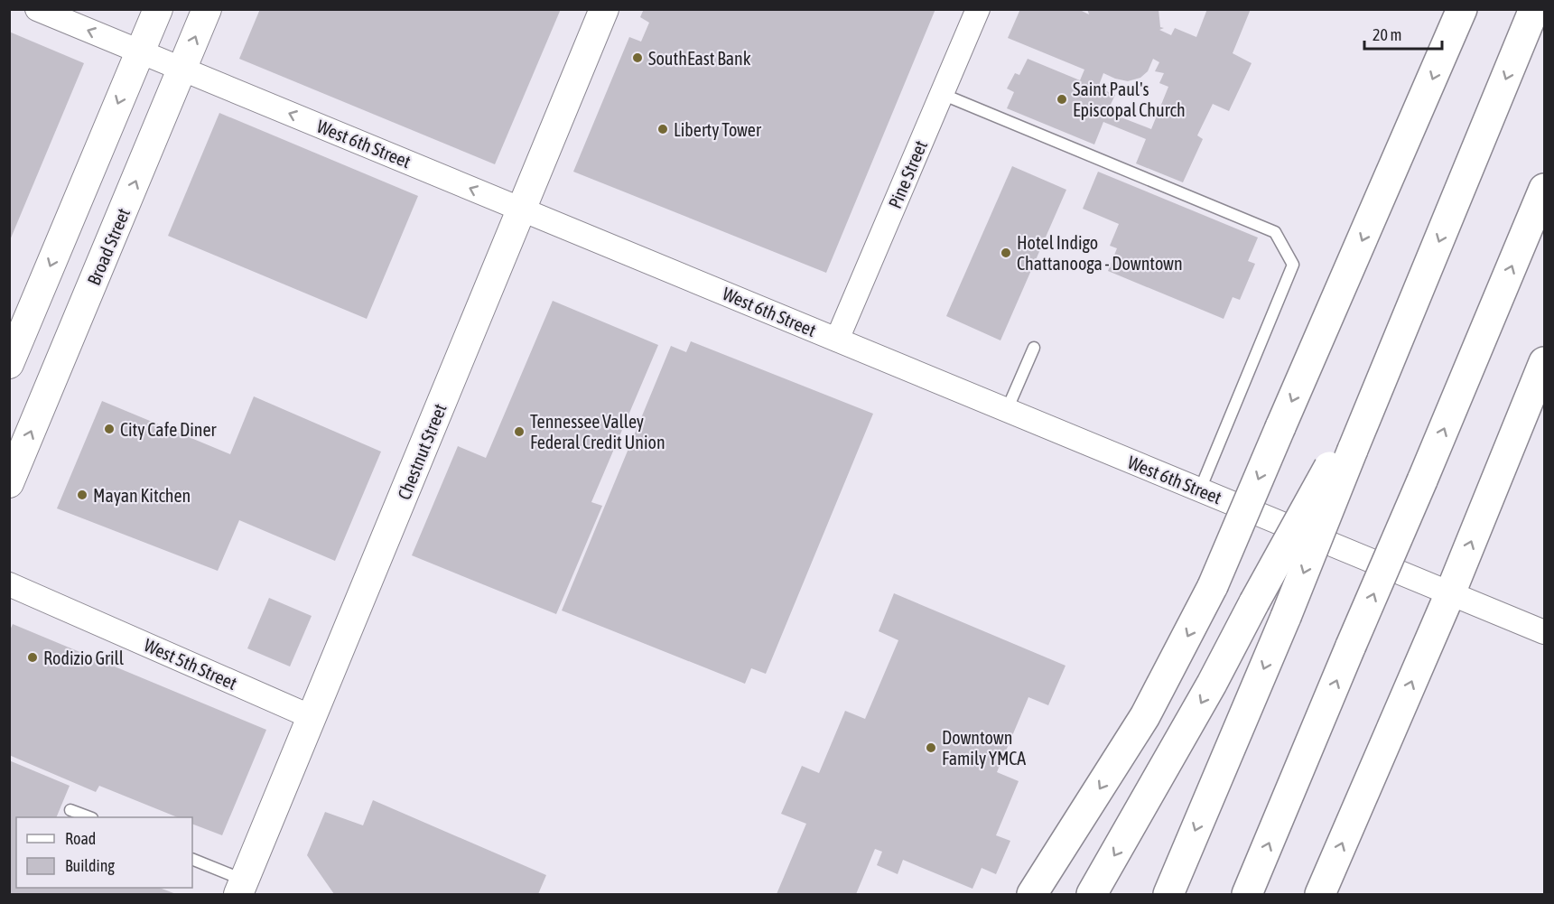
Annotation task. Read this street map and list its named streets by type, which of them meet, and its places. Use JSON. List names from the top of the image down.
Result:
{
  "streets": {
    "street": [
      "West 6th Street",
      "Pine Street",
      "Broad Street",
      "Chestnut Street",
      "West 5th Street"
    ]
  },
  "crossings": [
    ["West 6th Street", "Pine Street"],
    ["West 6th Street", "Broad Street"],
    ["West 6th Street", "Chestnut Street"],
    ["Chestnut Street", "West 5th Street"]
  ],
  "places": [
    "SouthEast Bank",
    "Saint Paul's Episcopal Church",
    "Liberty Tower",
    "Hotel Indigo Chattanooga - Downtown",
    "City Cafe Diner",
    "Tennessee Valley Federal Credit Union",
    "Mayan Kitchen",
    "Rodizio Grill",
    "Downtown Family YMCA"
  ],
  "legend": ["Road", "Building"],
  "scale_bar": "20 m"
}
